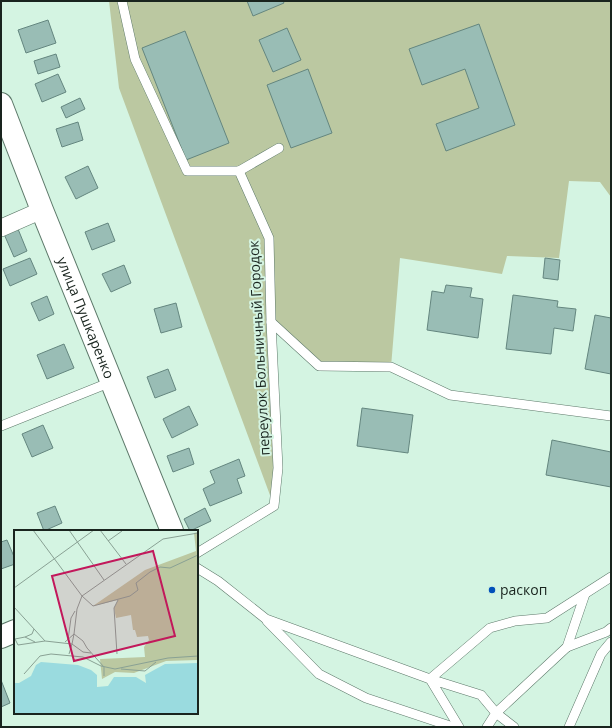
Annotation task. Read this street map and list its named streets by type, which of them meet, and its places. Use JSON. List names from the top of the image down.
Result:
{
  "streets": {
    "main road": ["улица Пушкаренко"],
    "lane": ["переулок Больничный Городок"]
  },
  "places": ["раскоп"]
}
